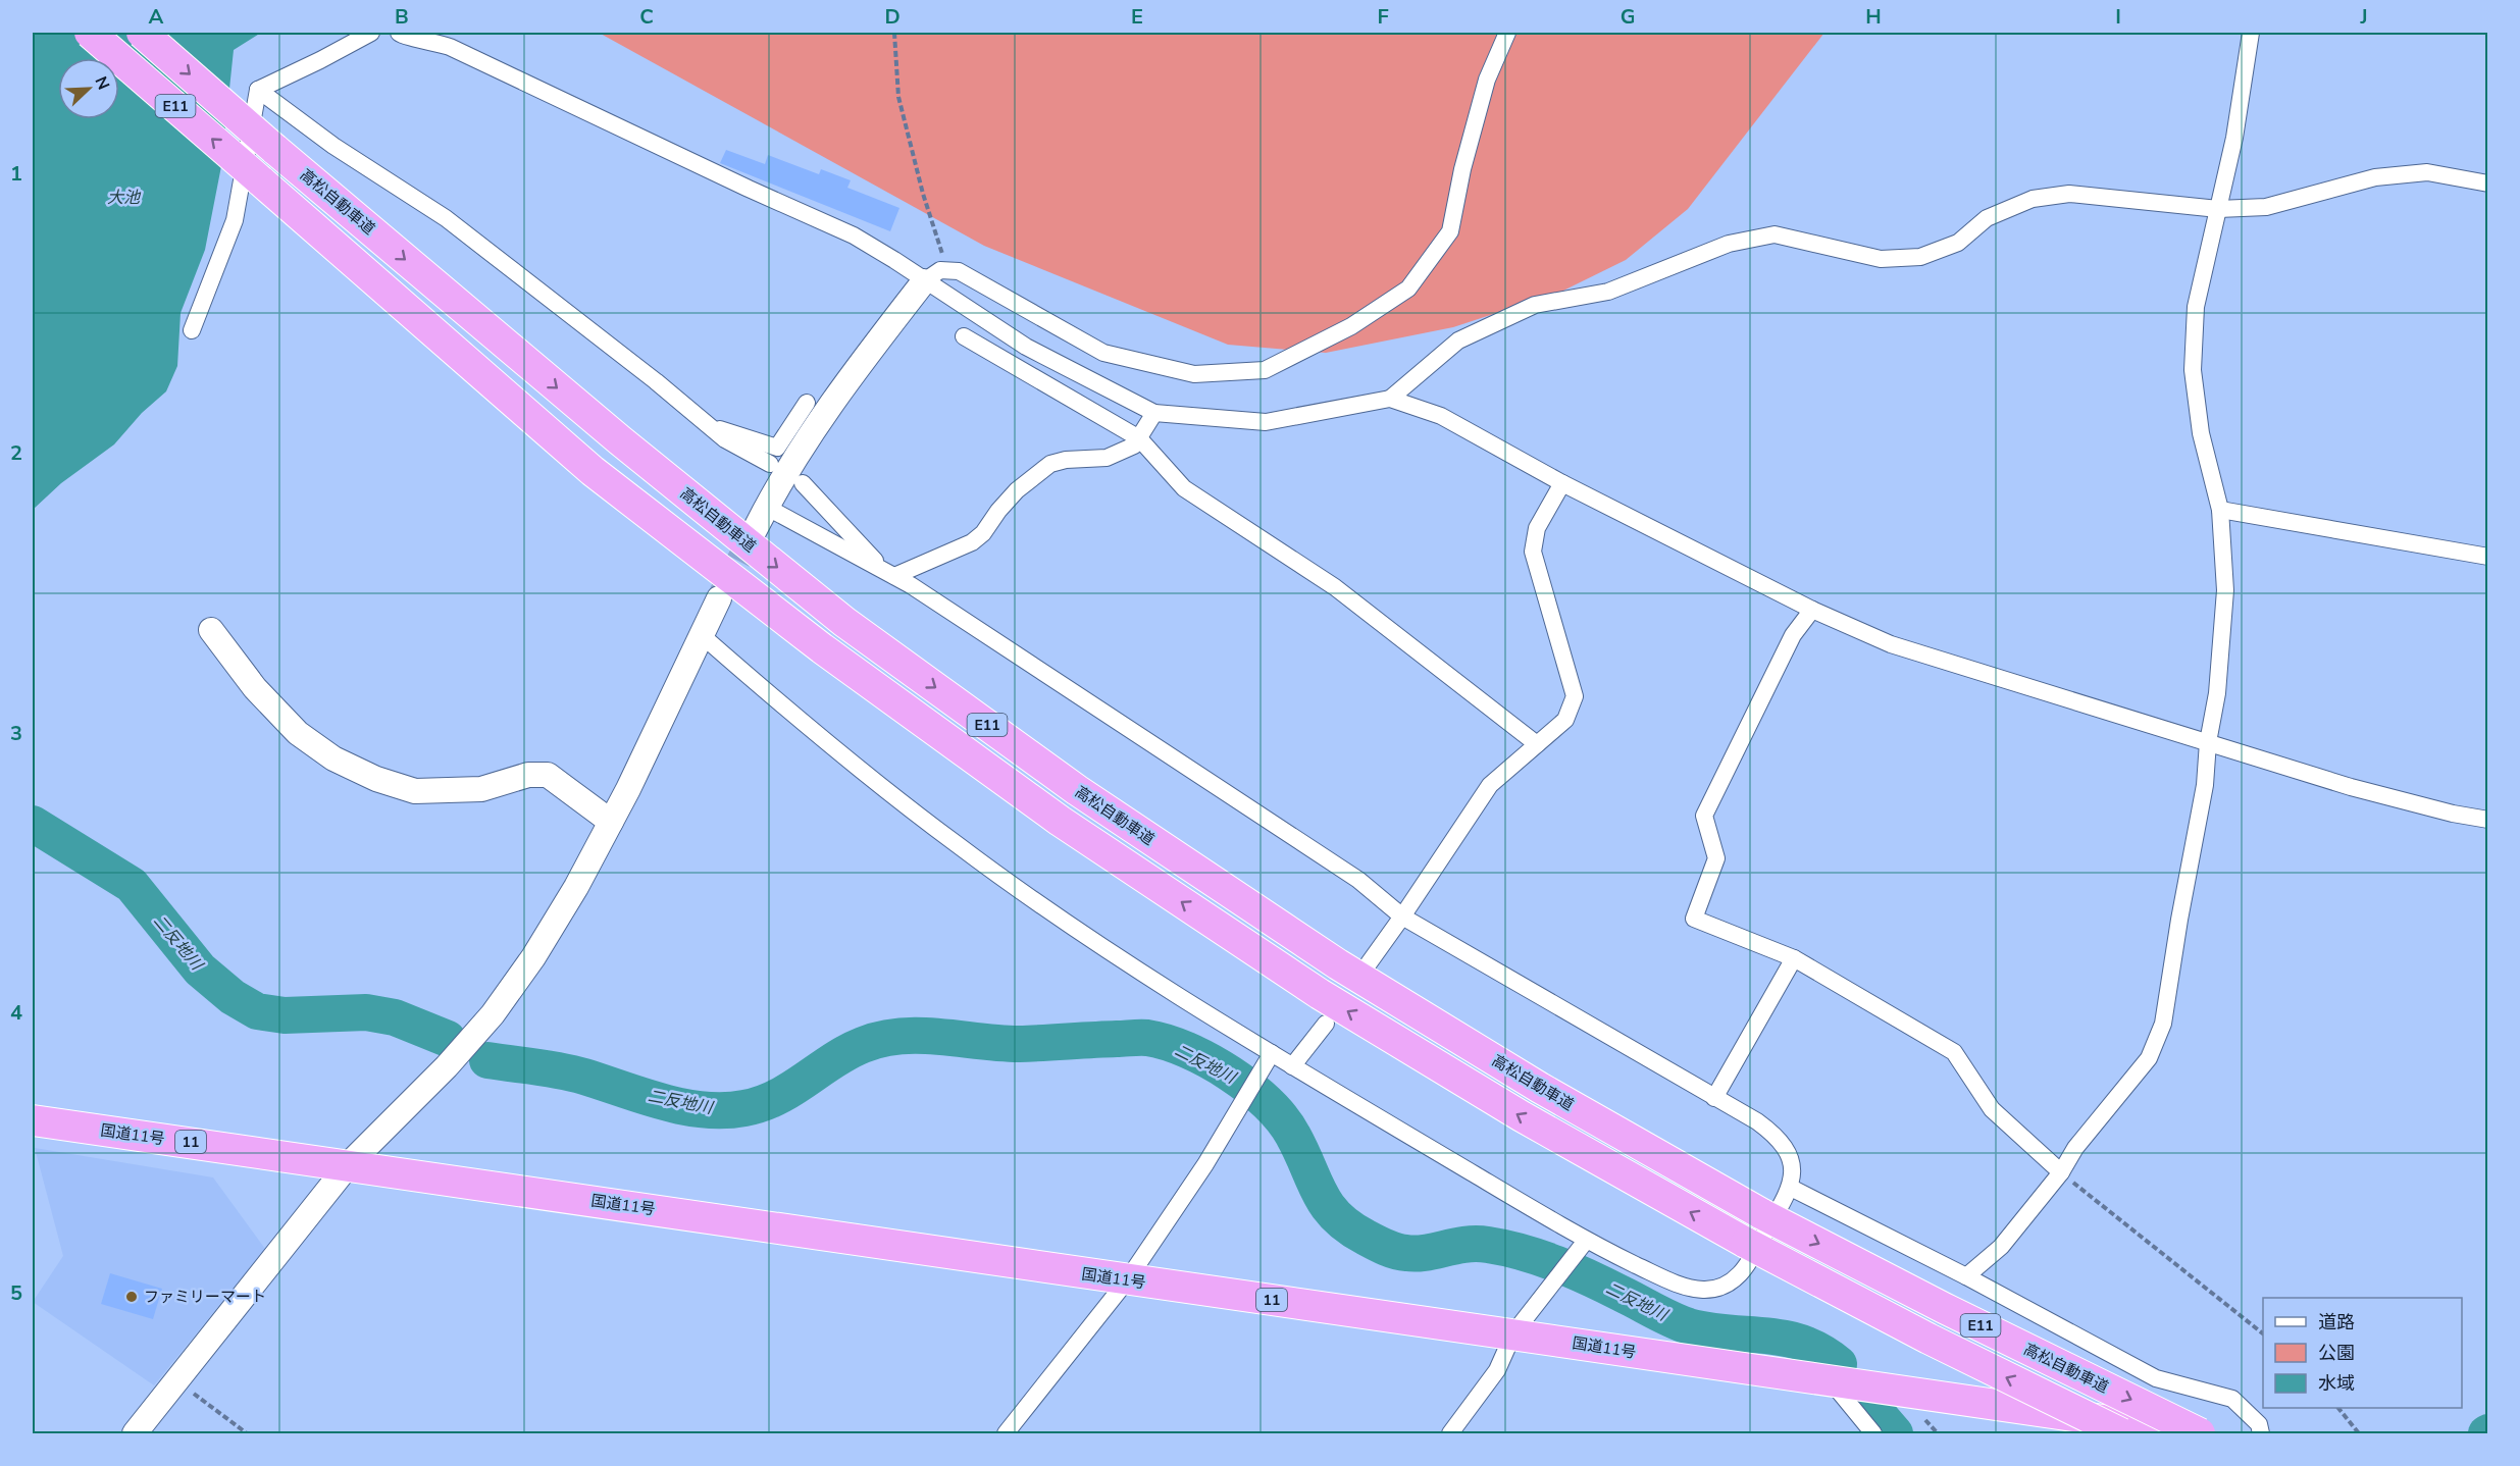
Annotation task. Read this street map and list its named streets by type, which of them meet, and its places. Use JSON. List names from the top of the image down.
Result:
{
  "streets": {
    "highway": [
      "E11",
      "高松自動車道",
      "国道11号",
      "11"
    ]
  },
  "water": ["大池", "二反地川"],
  "places": ["ファミリーマート"],
  "legend": ["道路", "公園", "水域"],
  "north": "top right",
  "grid": {
    "columns": [
      "A",
      "B",
      "C",
      "D",
      "E",
      "F",
      "G",
      "H",
      "I",
      "J"
    ],
    "rows": [
      "1",
      "2",
      "3",
      "4",
      "5"
    ]
  }
}
